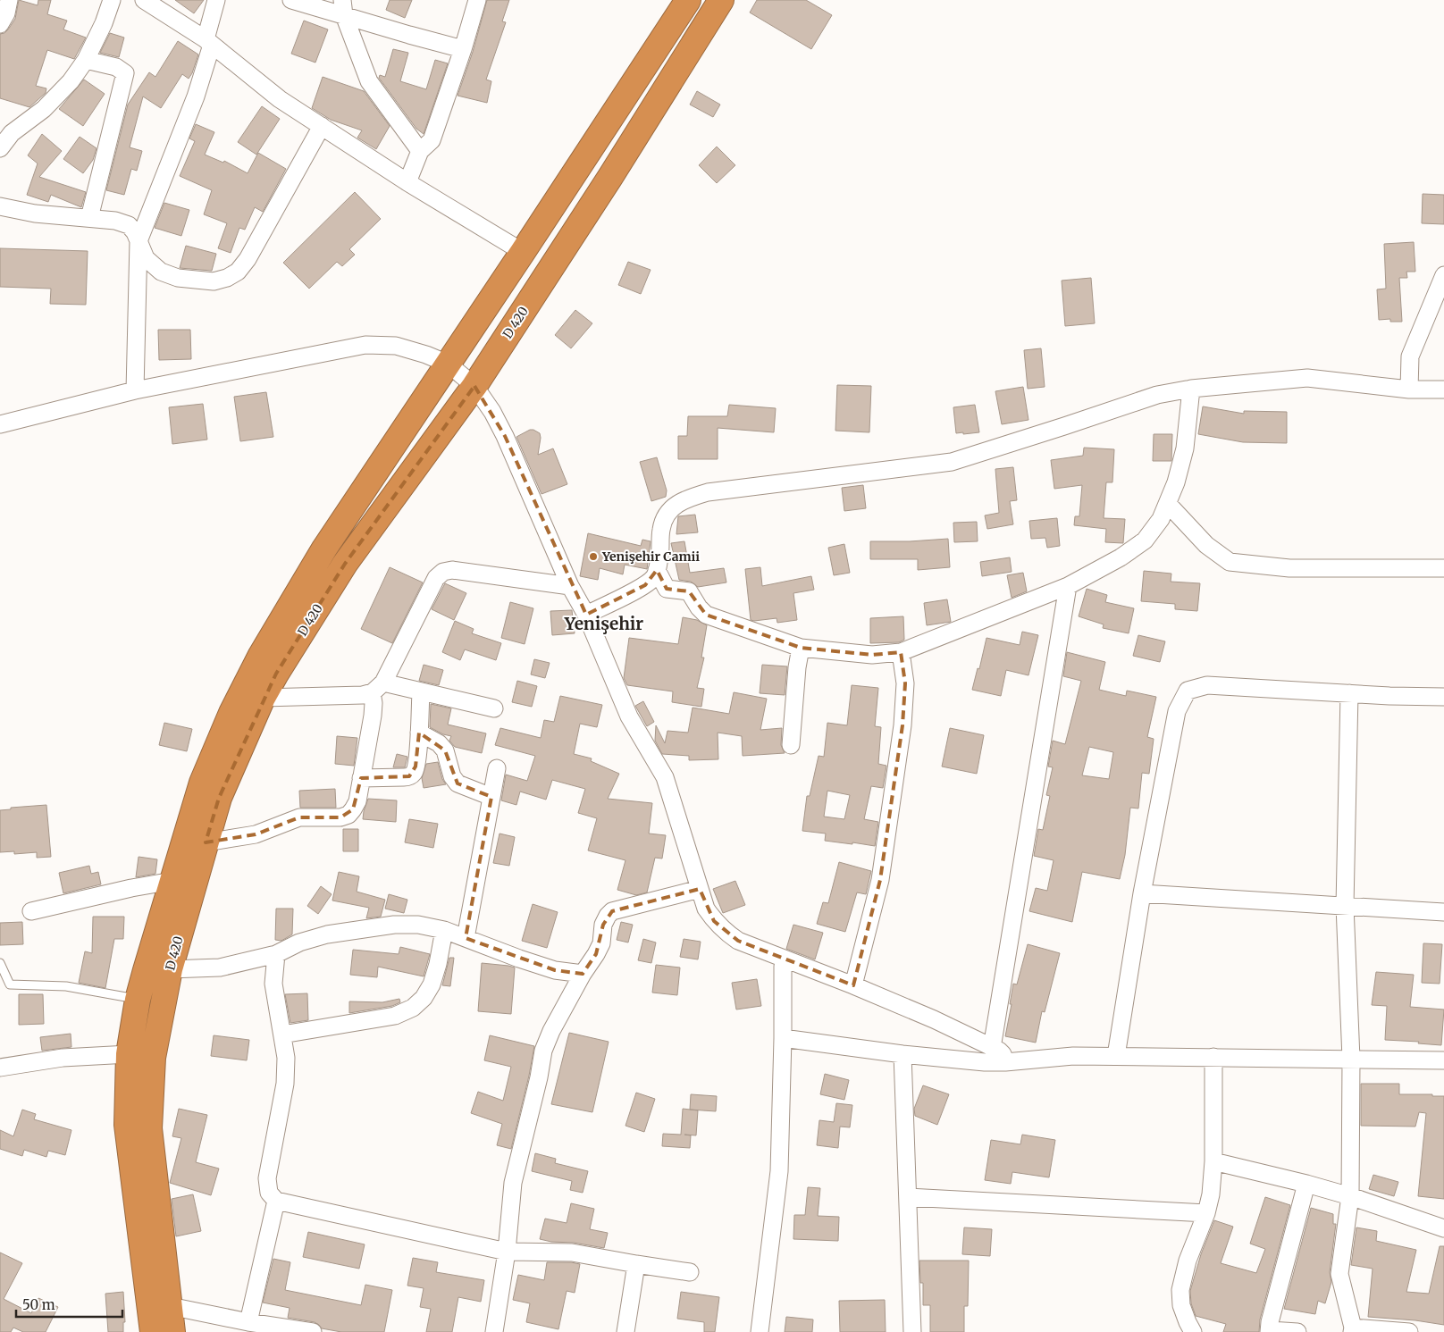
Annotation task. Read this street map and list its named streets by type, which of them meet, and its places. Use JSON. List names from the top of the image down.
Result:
{
  "streets": {
    "highway": ["D 420"]
  },
  "districts": ["Yenişehir"],
  "places": ["Yenişehir Camii"],
  "scale_bar": "50 m"
}
